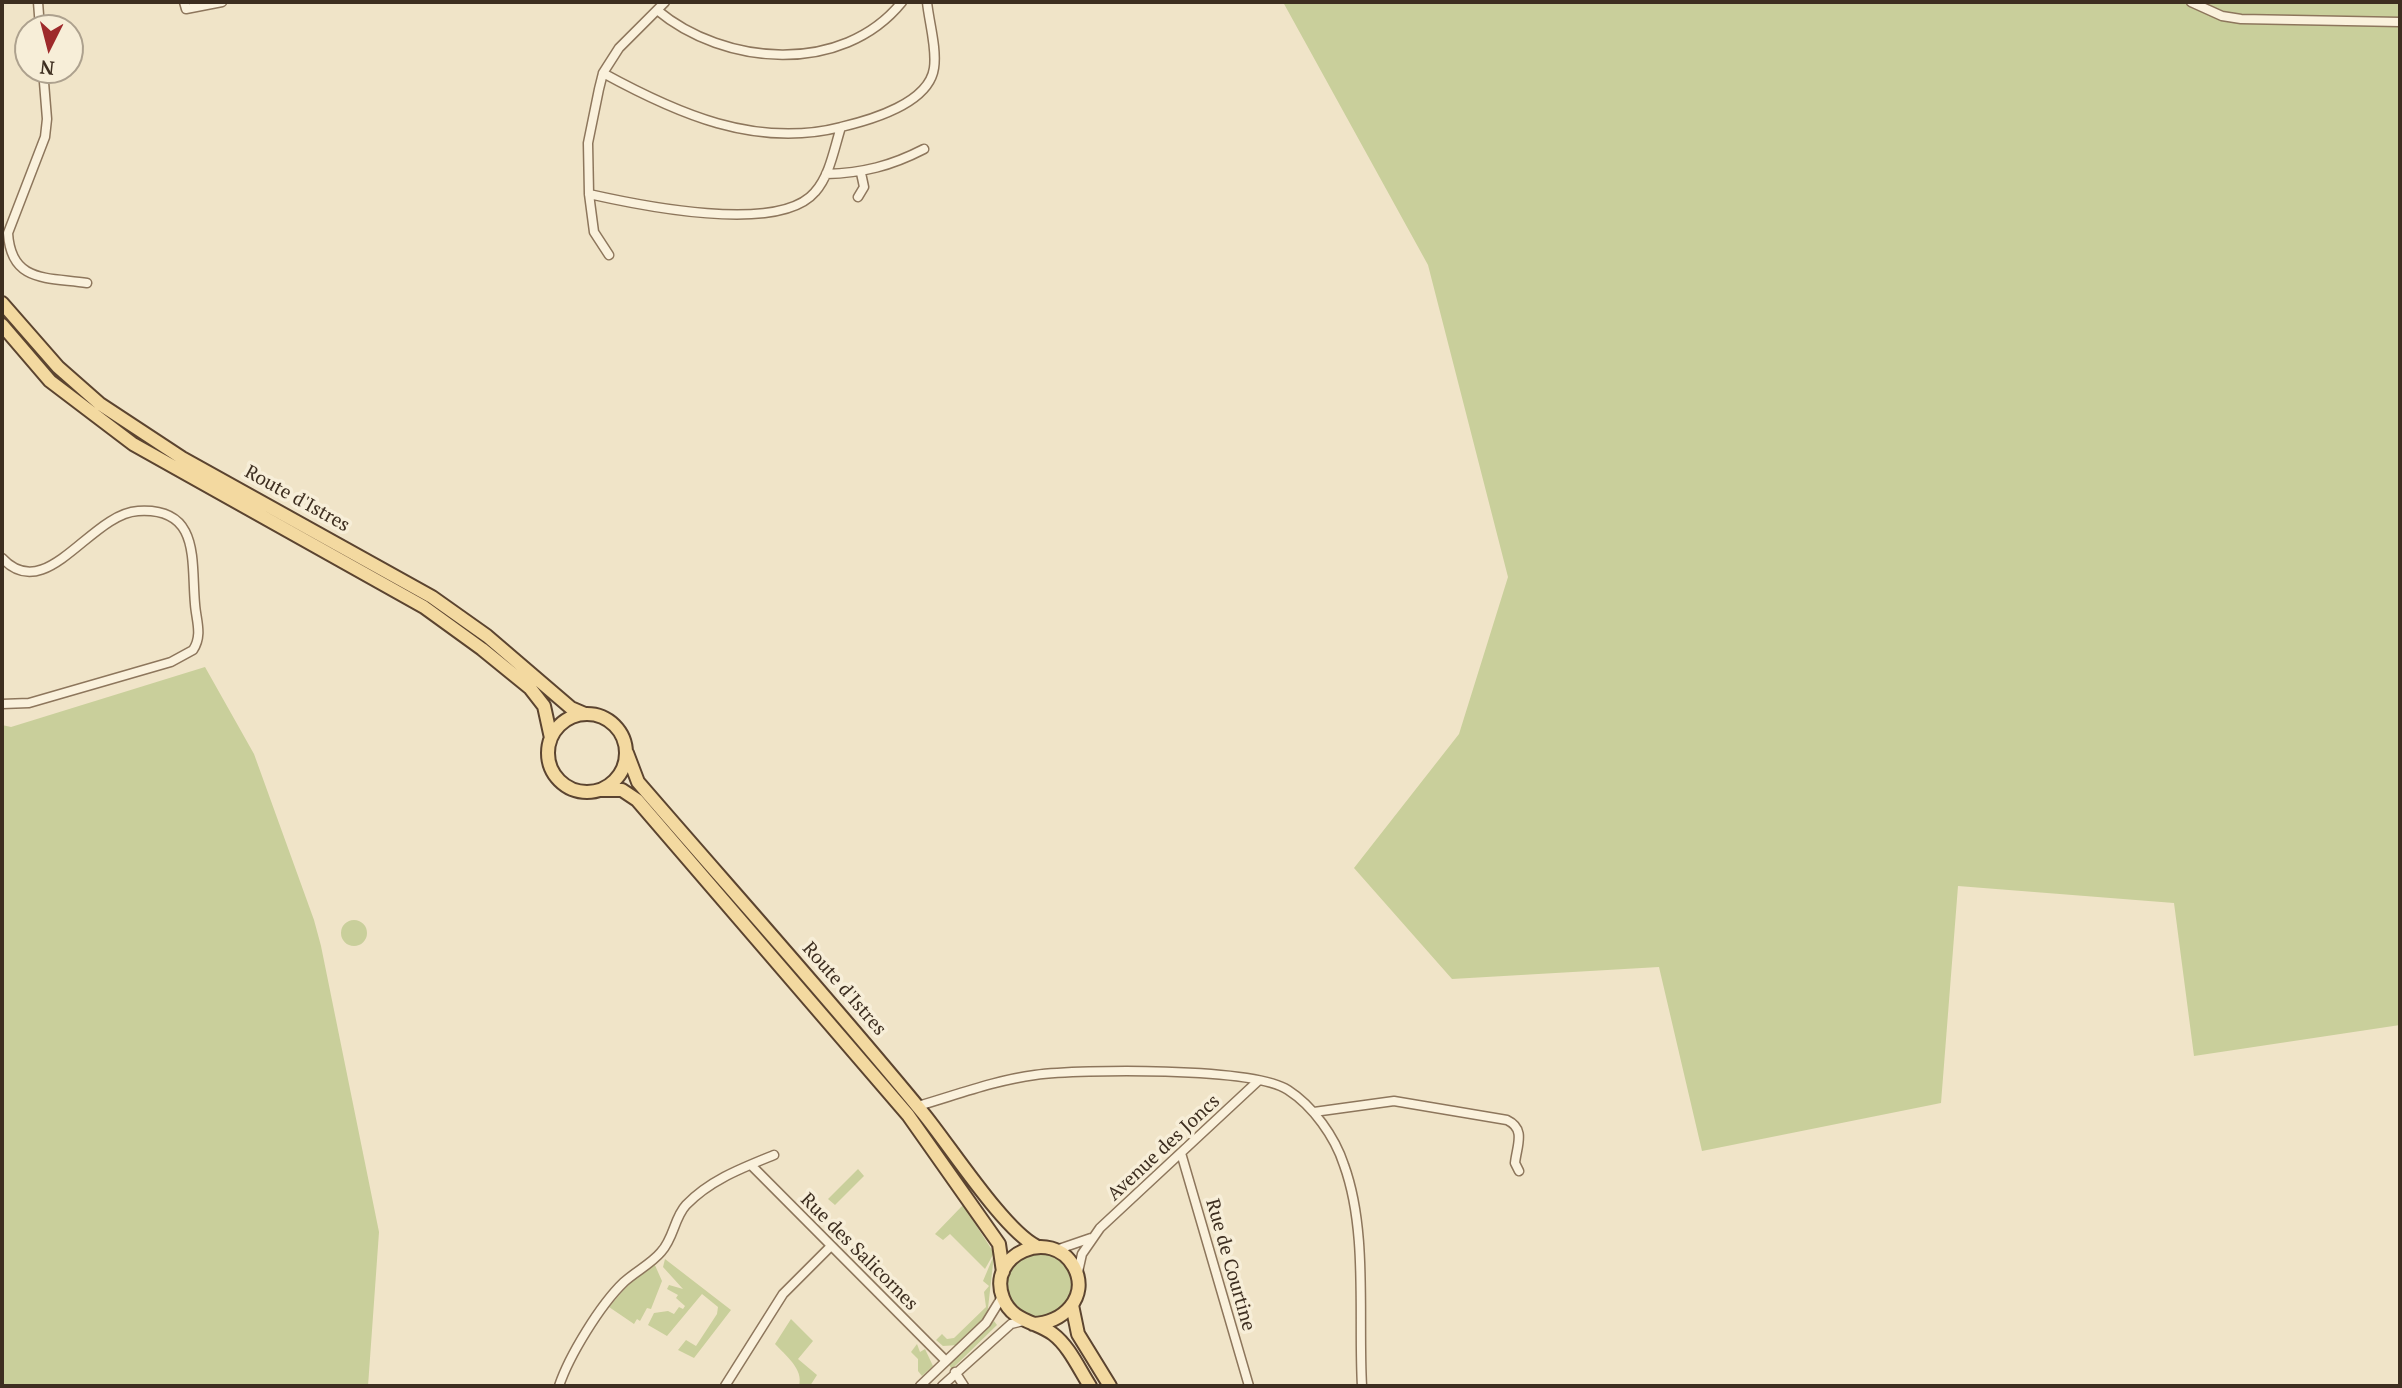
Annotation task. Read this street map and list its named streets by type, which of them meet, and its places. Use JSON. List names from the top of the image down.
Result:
{
  "streets": {
    "main road": ["Route d'Istres"],
    "street": ["Avenue des Joncs", "Rue des Salicornes", "Rue de Courtine"]
  },
  "crossings": [
    ["Route d'Istres", "Avenue des Joncs"],
    ["Avenue des Joncs", "Rue de Courtine"]
  ],
  "north": "bottom"
}
